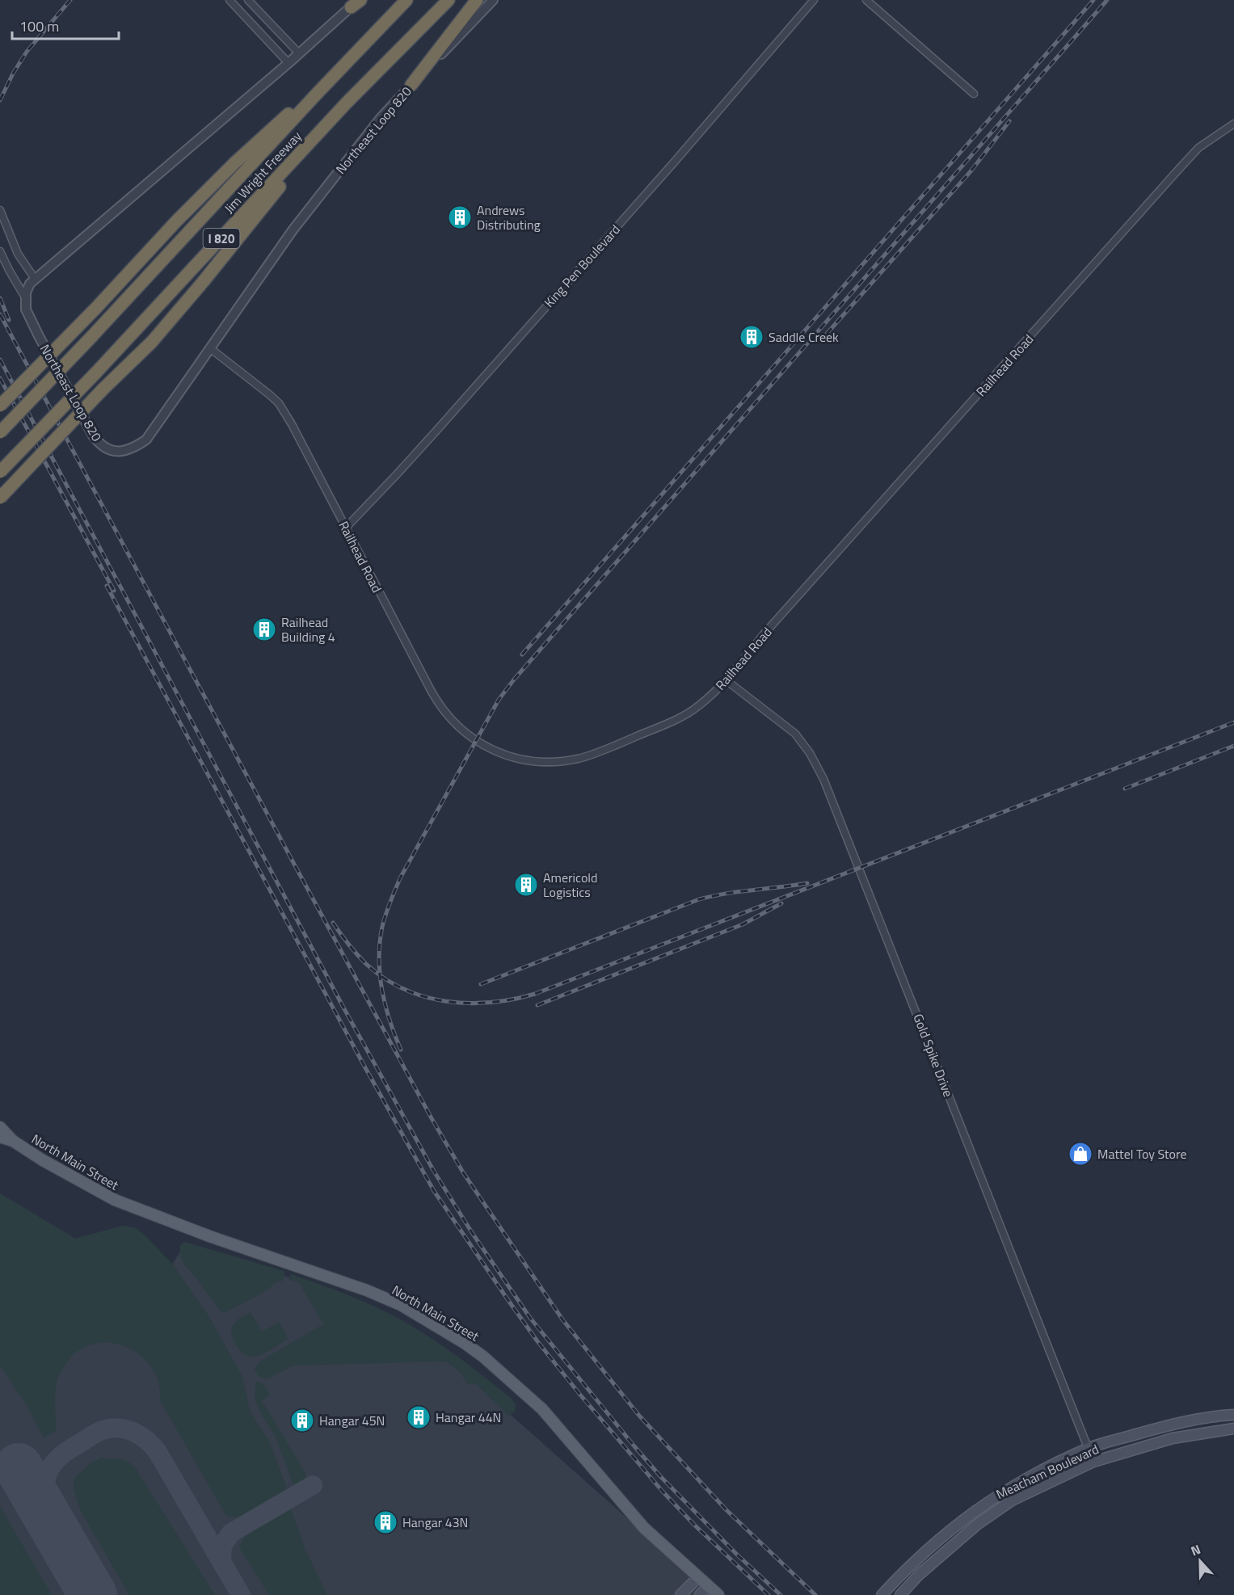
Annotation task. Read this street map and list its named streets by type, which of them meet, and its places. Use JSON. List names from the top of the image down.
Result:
{
  "streets": {
    "highway": ["Jim Wright Freeway", "I 820"],
    "main road": ["North Main Street", "Meacham Boulevard"],
    "street": [
      "Northeast Loop 820",
      "King Pen Boulevard",
      "Railhead Road",
      "Gold Spike Drive"
    ]
  },
  "crossings": [
    ["Northeast Loop 820", "Railhead Road"],
    ["King Pen Boulevard", "Railhead Road"],
    ["Railhead Road", "Gold Spike Drive"],
    ["Gold Spike Drive", "Meacham Boulevard"]
  ],
  "places": {
    "building": [
      "Andrews Distributing",
      "Saddle Creek",
      "Railhead Building 4",
      "Americold Logistics",
      "Hangar 44N",
      "Hangar 45N",
      "Hangar 43N"
    ],
    "shop": ["Mattel Toy Store"]
  },
  "scale_bar": "100 m",
  "north": "top"
}
